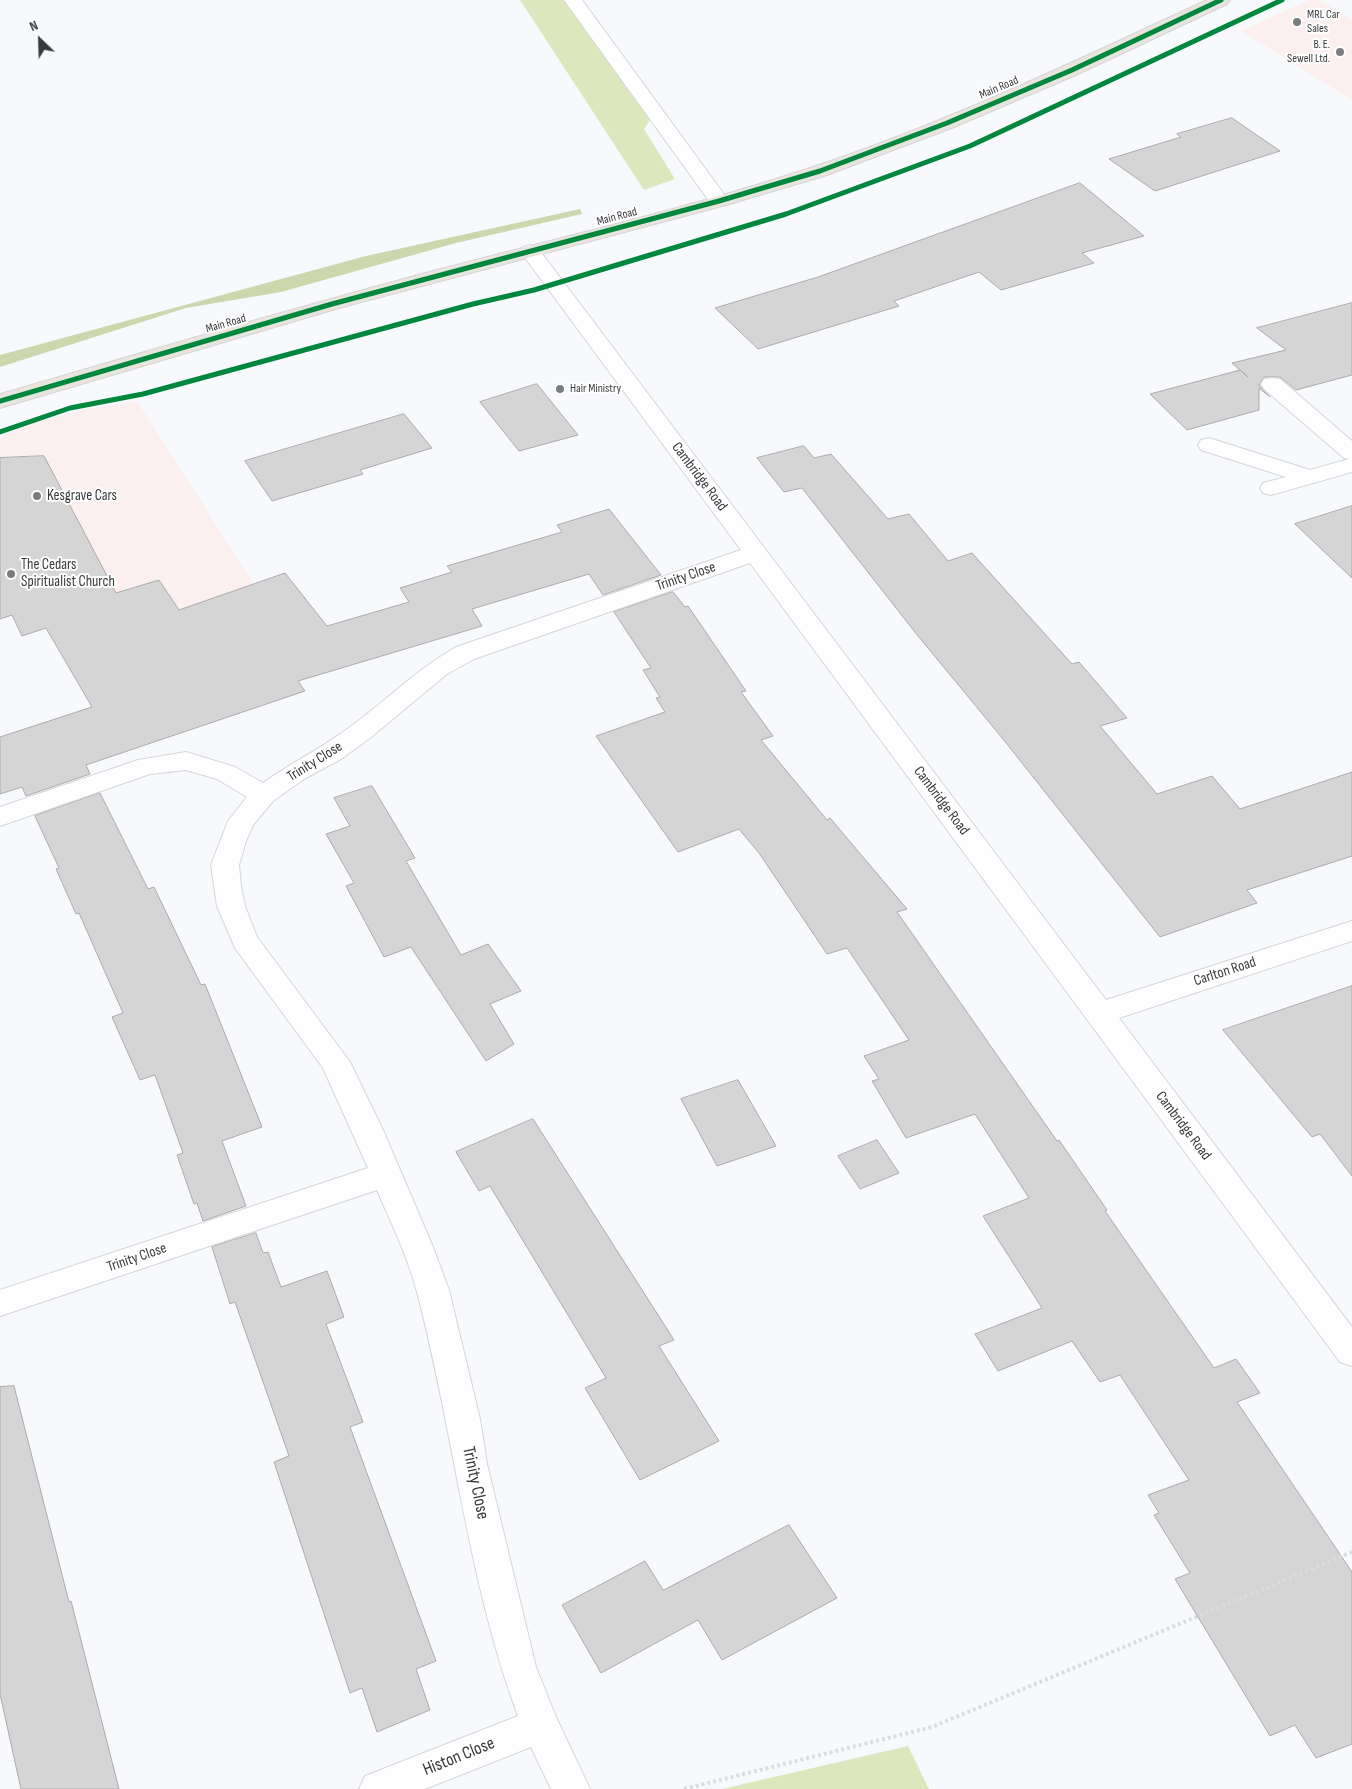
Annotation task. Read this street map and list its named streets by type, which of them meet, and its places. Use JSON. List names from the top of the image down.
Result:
{
  "streets": {
    "main road": ["Main Road"],
    "street": [
      "Cambridge Road",
      "Trinity Close",
      "Carlton Road",
      "Histon Close"
    ]
  },
  "crossings": [
    ["Main Road", "Cambridge Road"],
    ["Cambridge Road", "Trinity Close"],
    ["Cambridge Road", "Carlton Road"],
    ["Trinity Close", "Histon Close"]
  ],
  "places": [
    "MRL Car Sales",
    "B. E. Sewell Ltd.",
    "Hair Ministry",
    "Kesgrave Cars",
    "The Cedars Spiritualist Church"
  ],
  "north": "top left"
}
